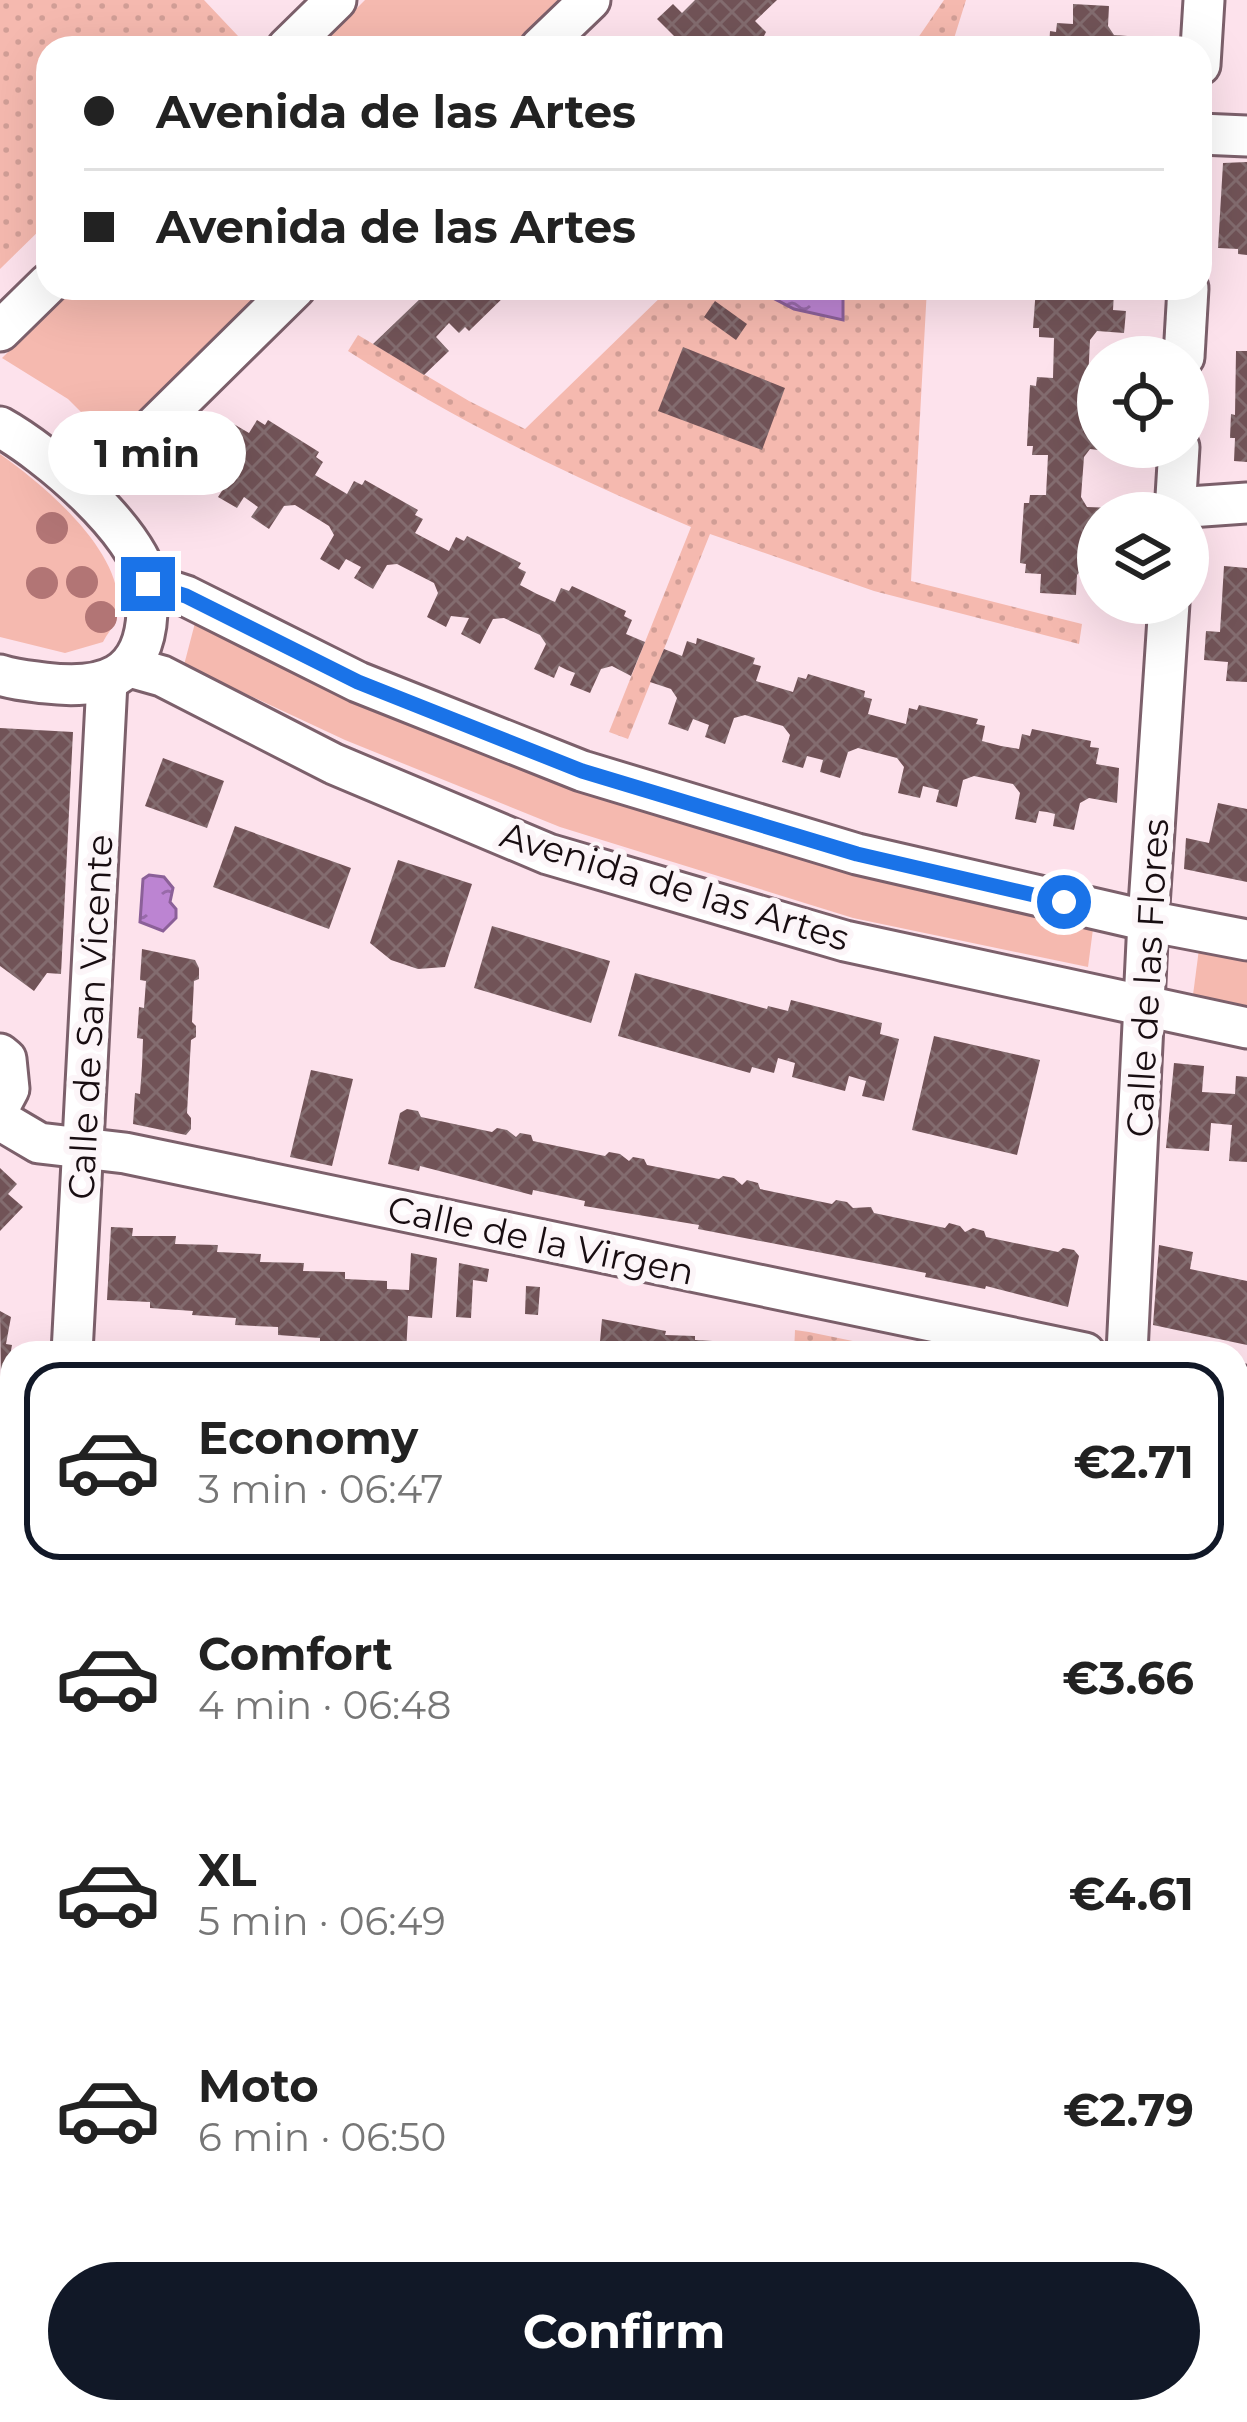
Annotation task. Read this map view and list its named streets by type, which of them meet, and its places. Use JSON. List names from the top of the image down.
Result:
{
  "streets": {
    "street": [
      "Avenida de las Artes",
      "Calle de las Flores",
      "Calle de San Vicente",
      "Calle de la Virgen"
    ]
  },
  "crossings": [
    ["Avenida de las Artes", "Calle de las Flores"],
    ["Avenida de las Artes", "Calle de San Vicente"],
    ["Calle de San Vicente", "Calle de la Virgen"]
  ],
  "page": {
    "banner": ["Avenida de las Artes", "Avenida de las Artes"],
    "bubble": "1 min",
    "list": [
      {
        "name": "Economy",
        "note": "3 min · 06:47",
        "value": "€2.71"
      },
      {
        "name": "Comfort",
        "note": "4 min · 06:48",
        "value": "€3.66"
      },
      {
        "name": "XL",
        "note": "5 min · 06:49",
        "value": "€4.61"
      },
      {
        "name": "Moto",
        "note": "6 min · 06:50",
        "value": "€2.79"
      }
    ],
    "buttons": "Confirm"
  }
}
